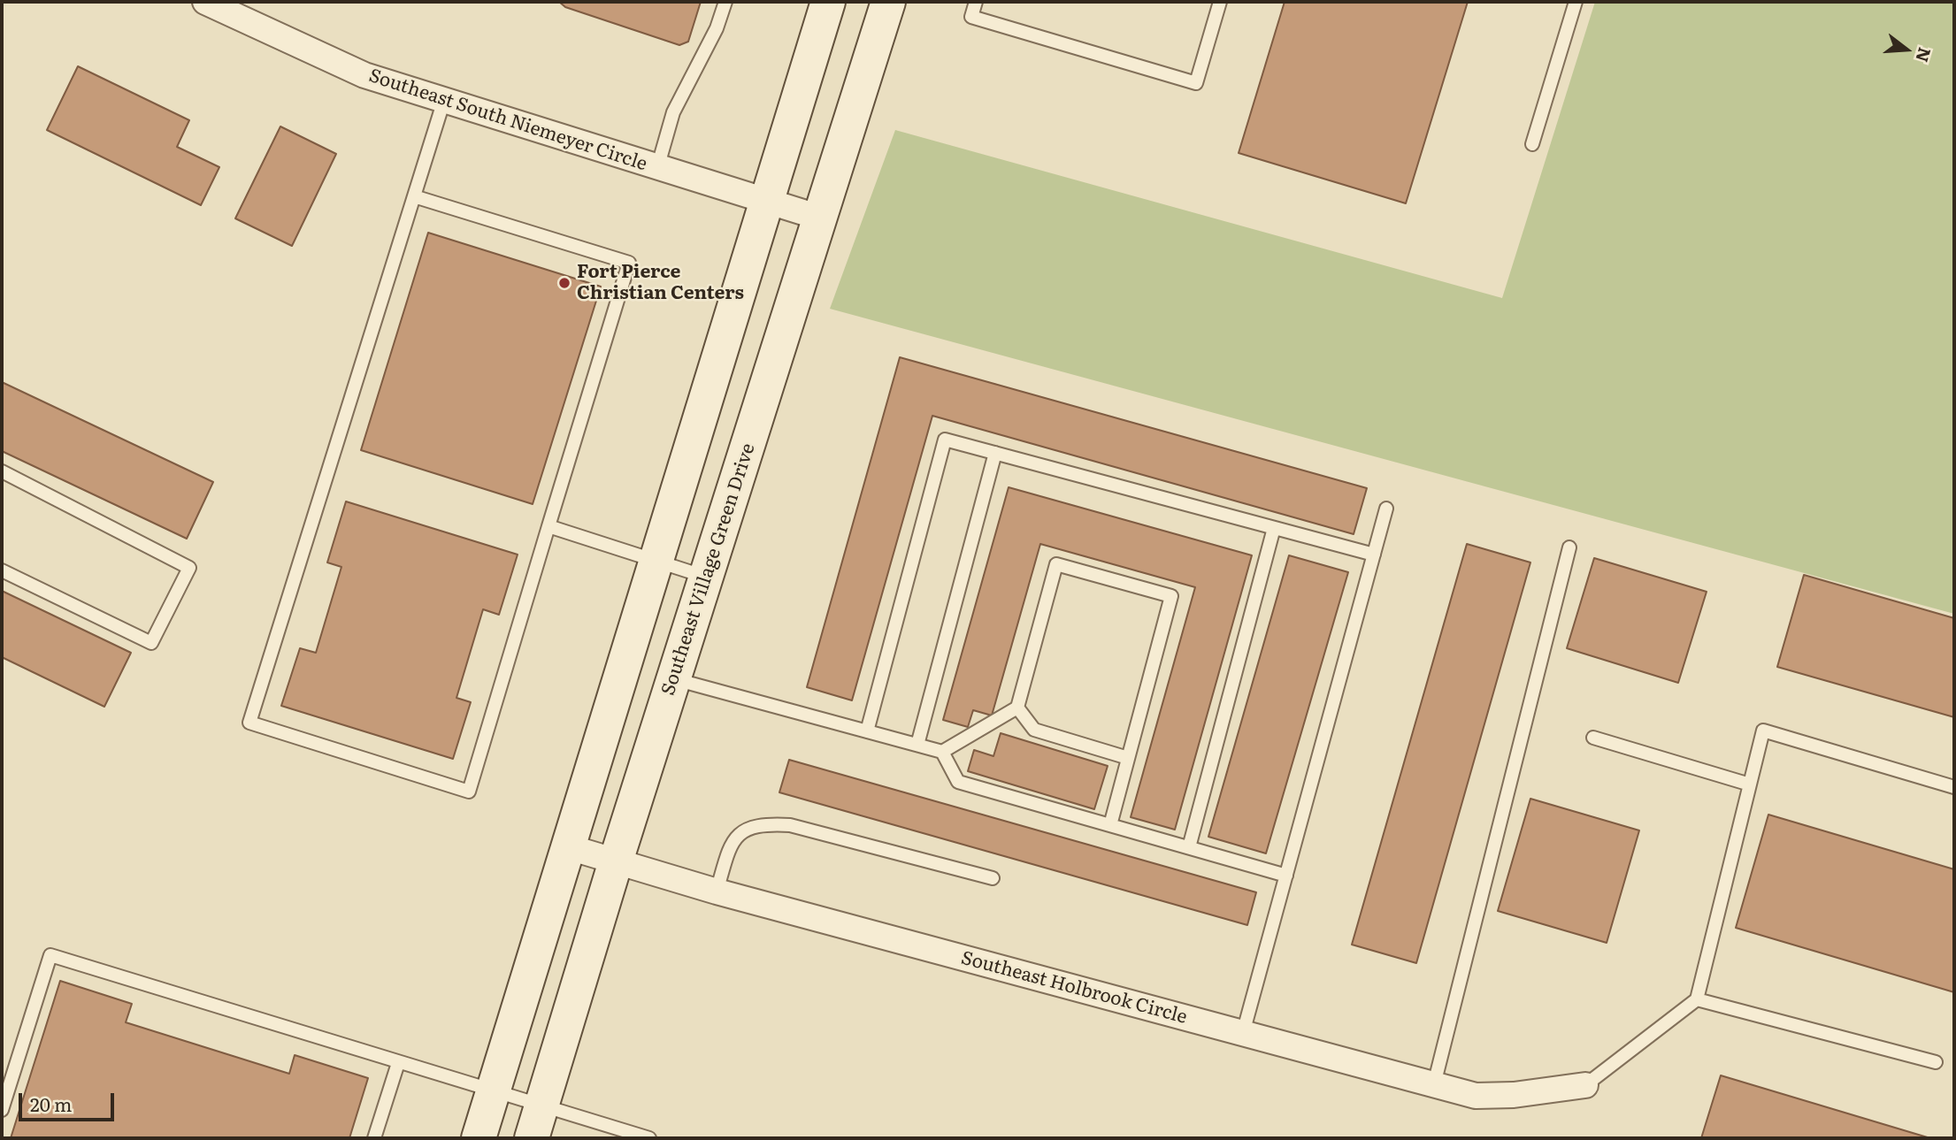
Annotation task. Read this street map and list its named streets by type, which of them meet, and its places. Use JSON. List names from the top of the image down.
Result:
{
  "streets": {
    "street": ["Southeast South Niemeyer Circle", "Southeast Village Green Drive", "Southeast Holbrook Circle"]
  },
  "crossings": [
    ["Southeast South Niemeyer Circle", "Southeast Village Green Drive"],
    ["Southeast Village Green Drive", "Southeast Holbrook Circle"]
  ],
  "places": ["Fort Pierce Christian Centers"],
  "scale_bar": "20 m",
  "north": "right"
}
